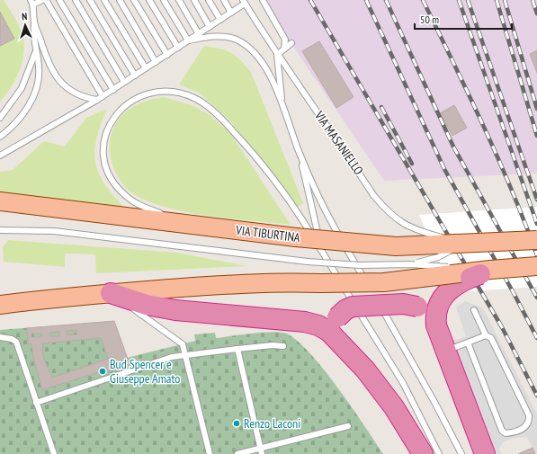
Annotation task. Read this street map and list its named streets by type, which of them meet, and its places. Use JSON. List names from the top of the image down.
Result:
{
  "streets": {
    "main road": ["VIA TIBURTINA"],
    "lane": ["VIA MASANIELLO"]
  },
  "crossings": [
    ["VIA MASANIELLO", "VIA TIBURTINA"]
  ],
  "places": ["Bud Spencer e Giuseppe Amato", "Renzo Laconi"],
  "scale_bar": "50 m",
  "north": "top"
}
